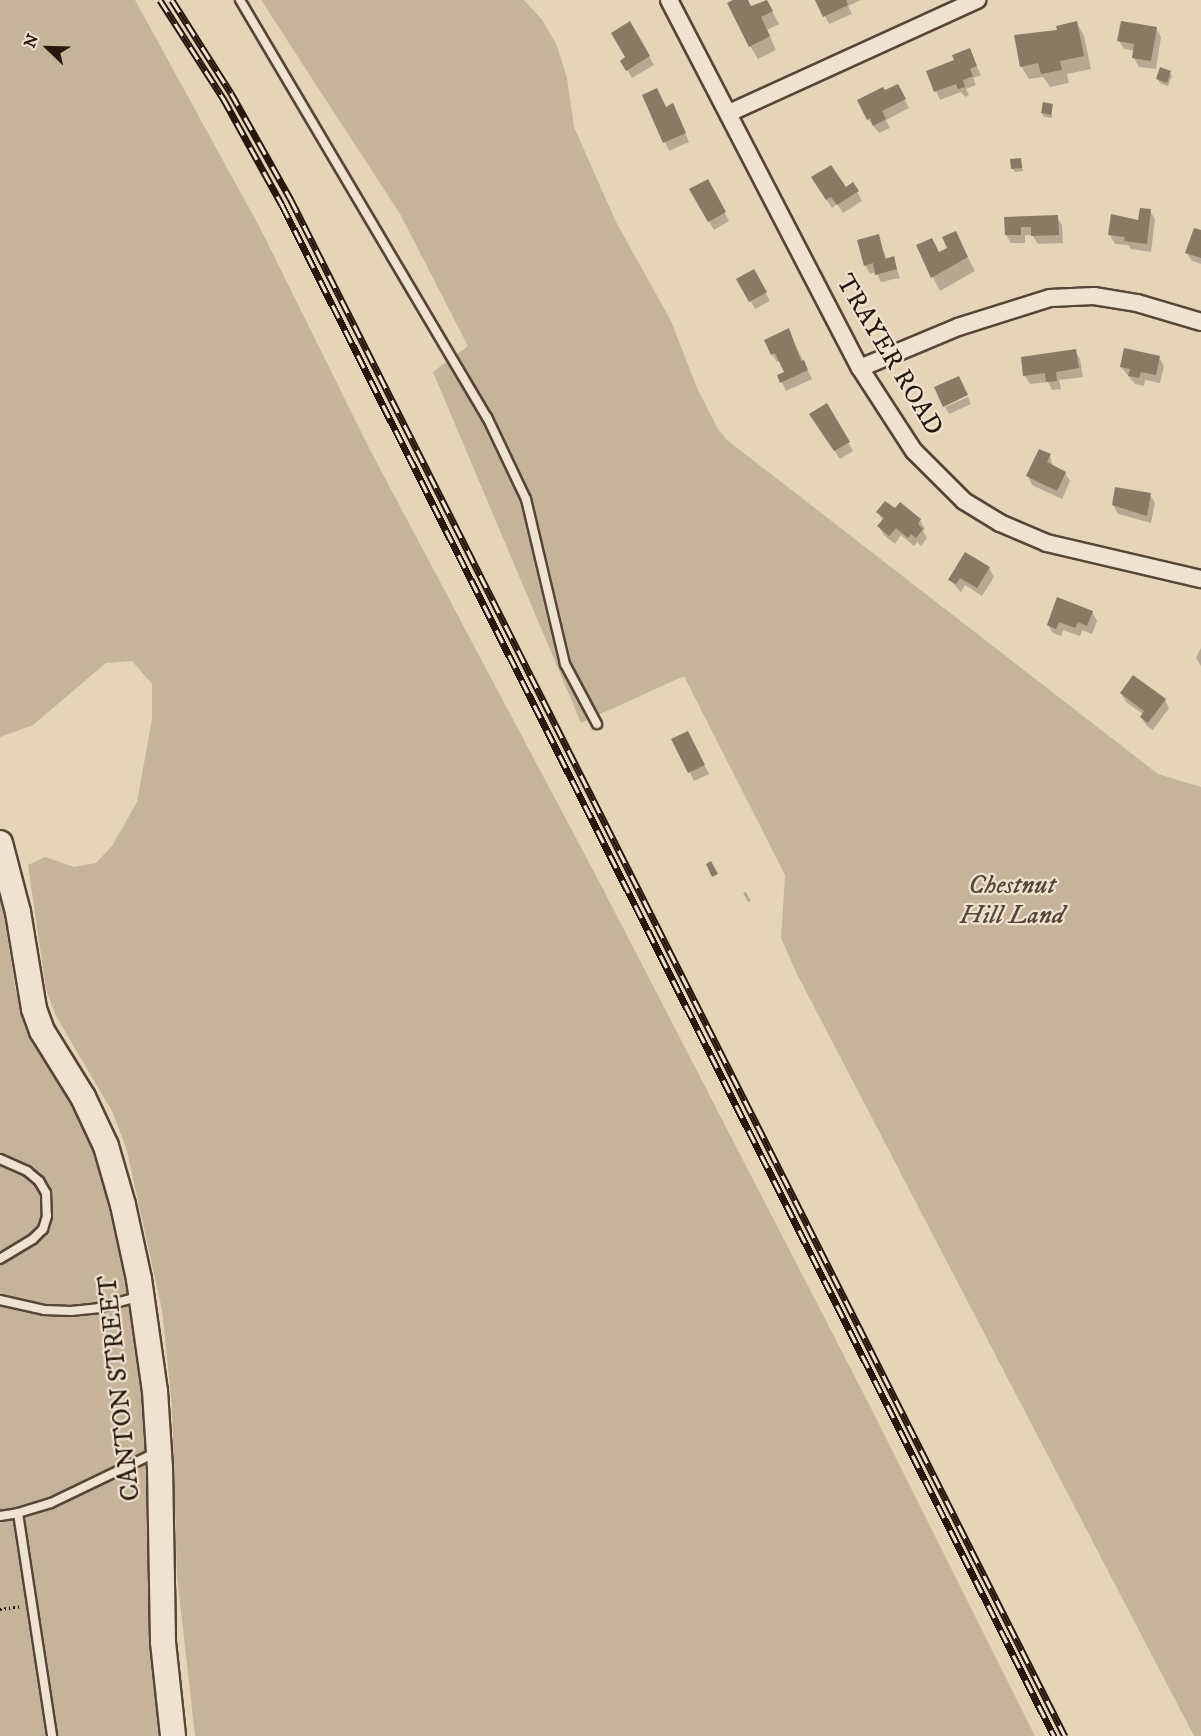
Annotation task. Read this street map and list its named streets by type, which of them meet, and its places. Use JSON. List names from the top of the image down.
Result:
{
  "streets": {
    "street": ["TRAYER ROAD", "CANTON STREET"]
  },
  "parks": ["Chestnut Hill Land"],
  "north": "top left"
}
